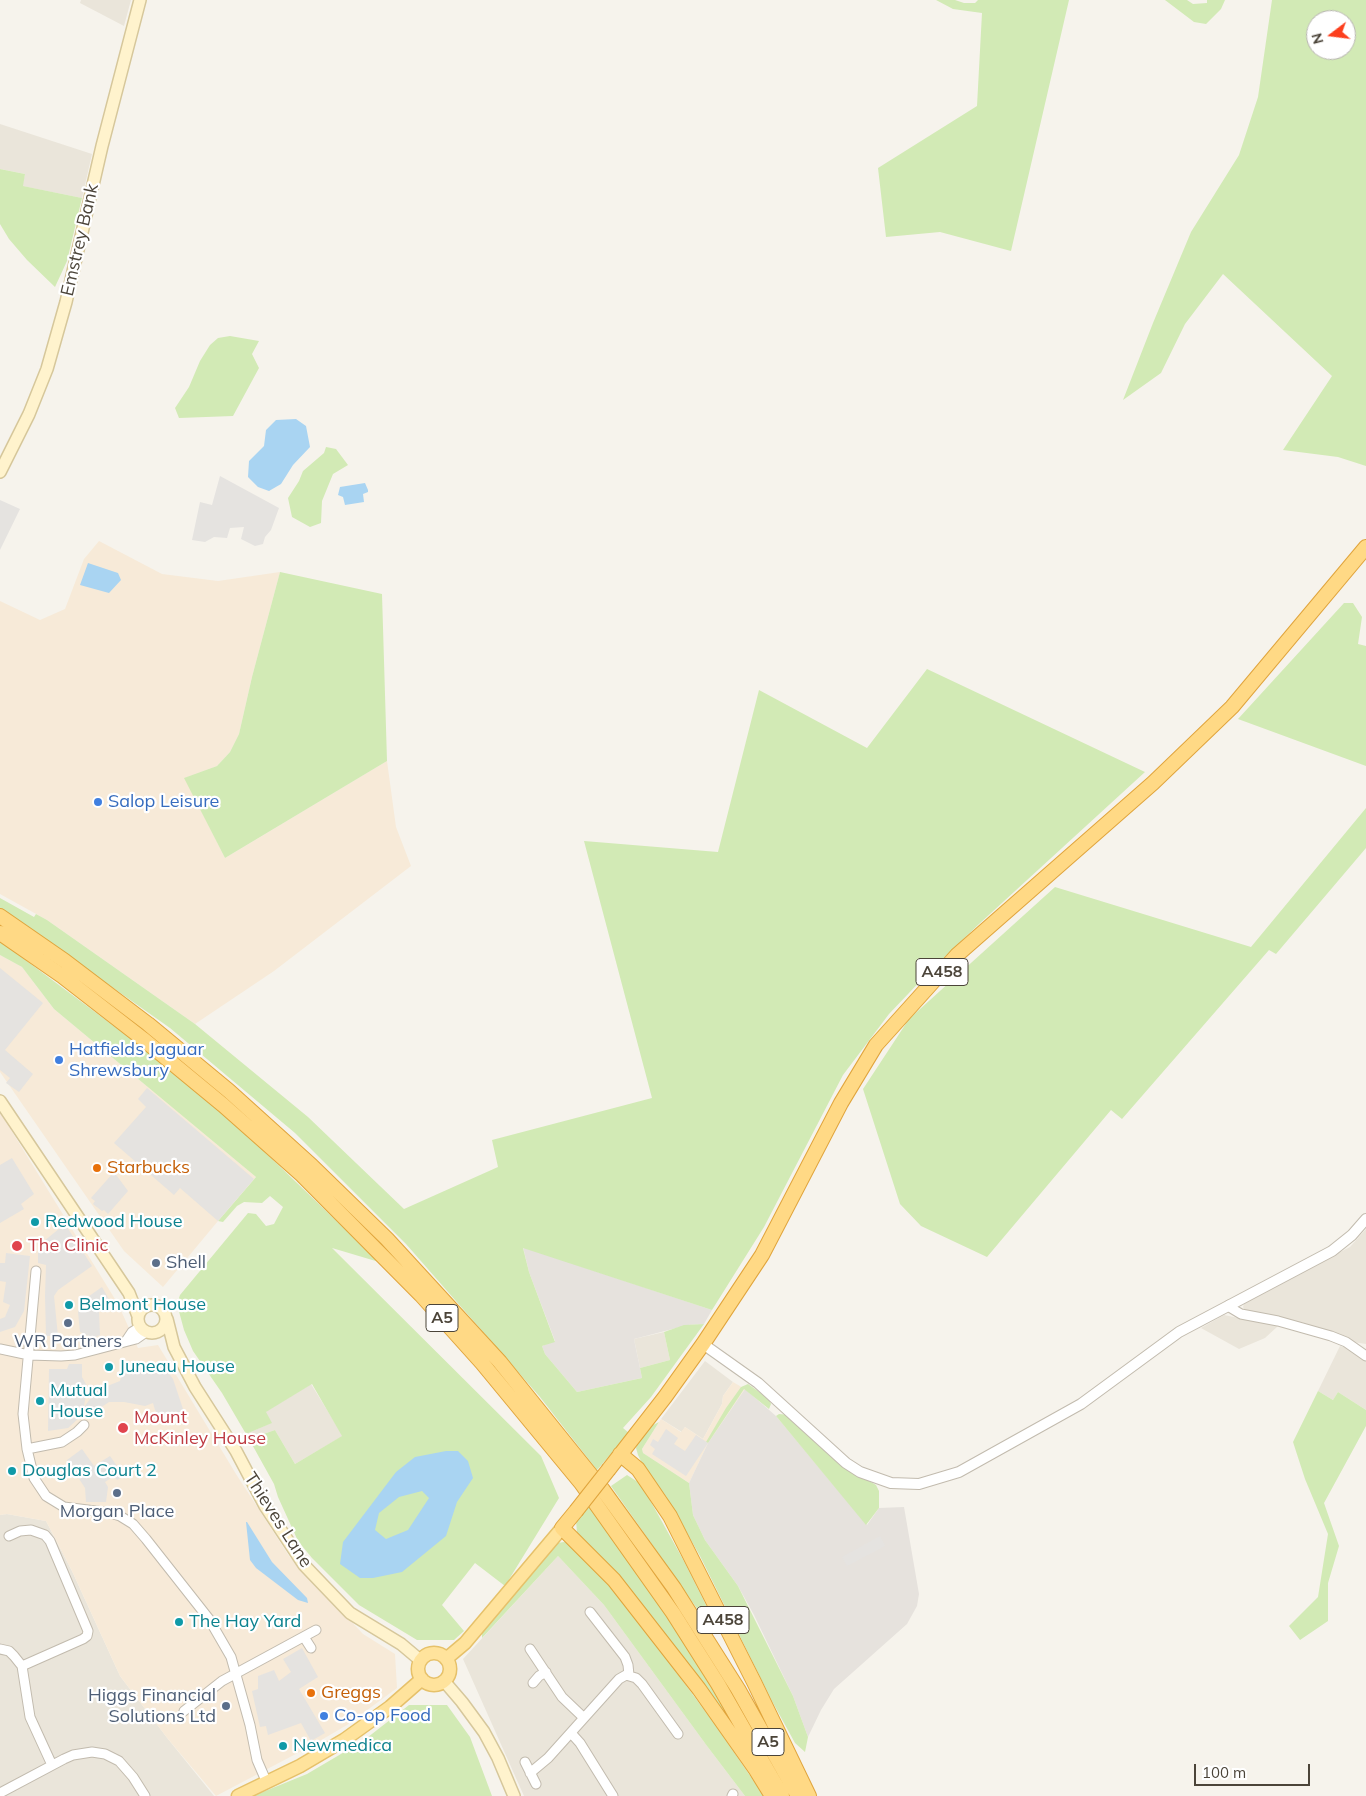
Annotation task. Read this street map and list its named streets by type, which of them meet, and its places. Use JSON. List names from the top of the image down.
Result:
{
  "streets": {
    "highway": ["A458", "A5"],
    "main road": ["Emstrey Bank", "Thieves Lane"]
  },
  "crossings": [
    ["A458", "Thieves Lane"]
  ],
  "places": [
    "Salop Leisure",
    "Hatfields Jaguar Shrewsbury",
    "Starbucks",
    "Redwood House",
    "The Clinic",
    "Shell",
    "Belmont House",
    "WR Partners",
    "Juneau House",
    "Mutual House",
    "Mount McKinley House",
    "Douglas Court 2",
    "Morgan Place",
    "The Hay Yard",
    "Greggs",
    "Higgs Financial Solutions Ltd",
    "Co-op Food",
    "Newmedica"
  ],
  "scale_bar": "100 m",
  "north": "left"
}
